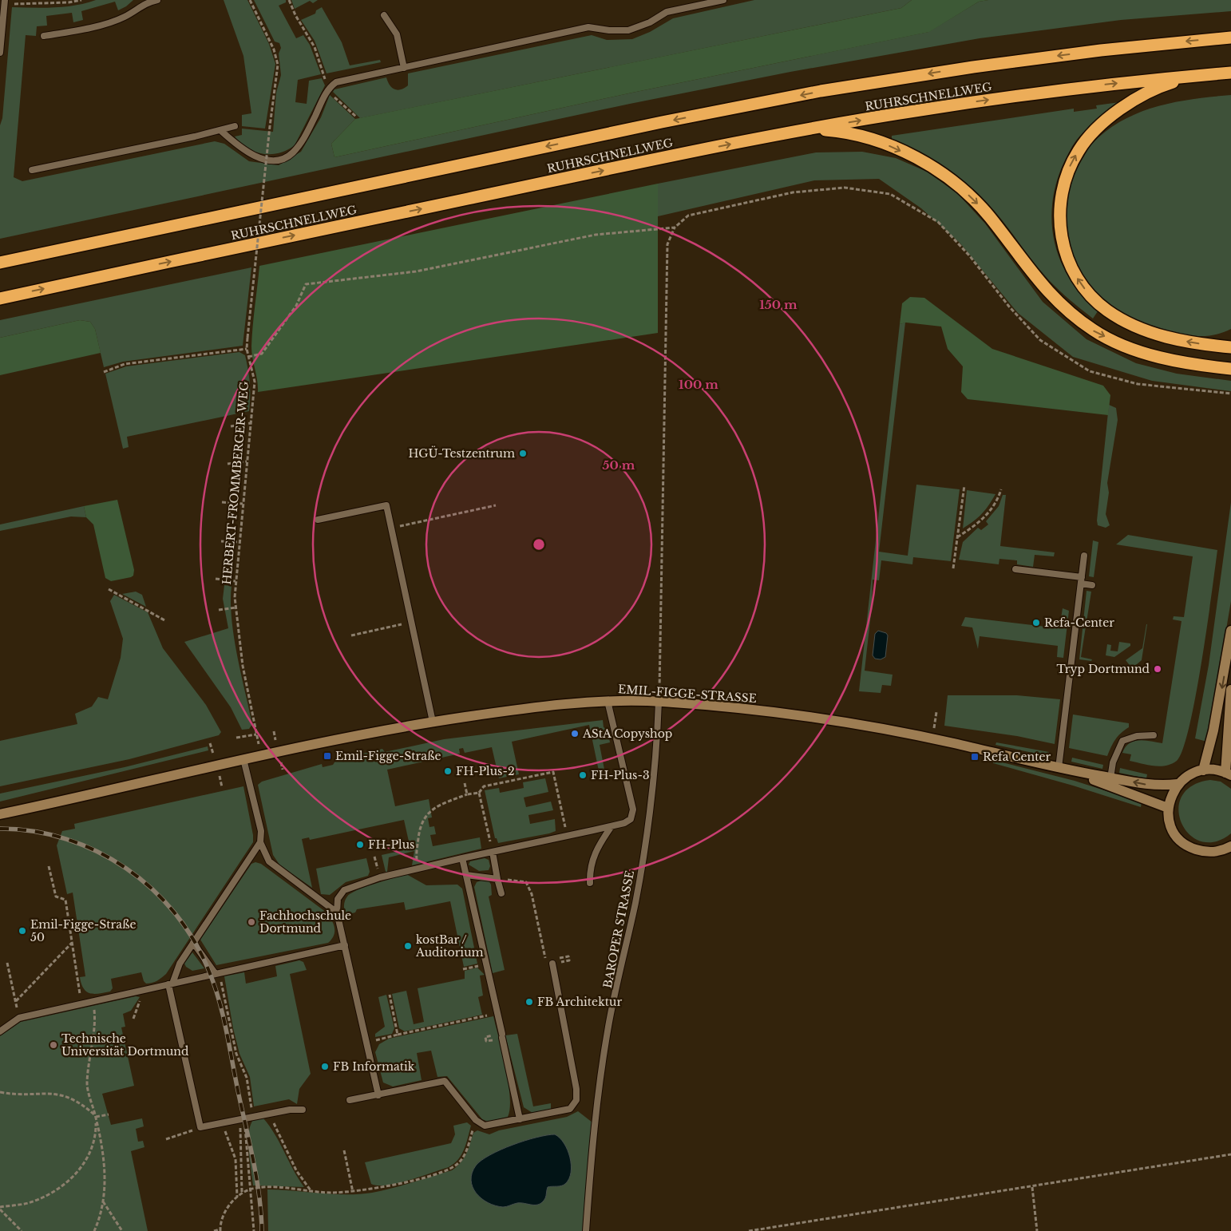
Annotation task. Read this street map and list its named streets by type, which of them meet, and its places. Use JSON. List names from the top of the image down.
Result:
{
  "streets": {
    "highway": ["RUHRSCHNELLWEG"],
    "street": ["EMIL-FIGGE-STRASSE"],
    "lane": ["BAROPER STRASSE"],
    "path": ["HERBERT-FROMMBERGER-WEG"]
  },
  "crossings": [
    ["EMIL-FIGGE-STRASSE", "BAROPER STRASSE"]
  ],
  "places": {
    "other": [
      "HGÜ-Testzentrum",
      "Refa-Center",
      "Tryp Dortmund",
      "AStA Copyshop",
      "FH-Plus-2",
      "FH-Plus-3",
      "FH-Plus",
      "Fachhochschule Dortmund",
      "Emil-Figge-Straße 50",
      "kostBar / Auditorium",
      "FB Architektur",
      "Technische Universität Dortmund",
      "FB Informatik"
    ],
    "transit": ["Emil-Figge-Straße", "Refa Center"]
  },
  "rings": ["150 m", "100 m", "50 m"]
}
